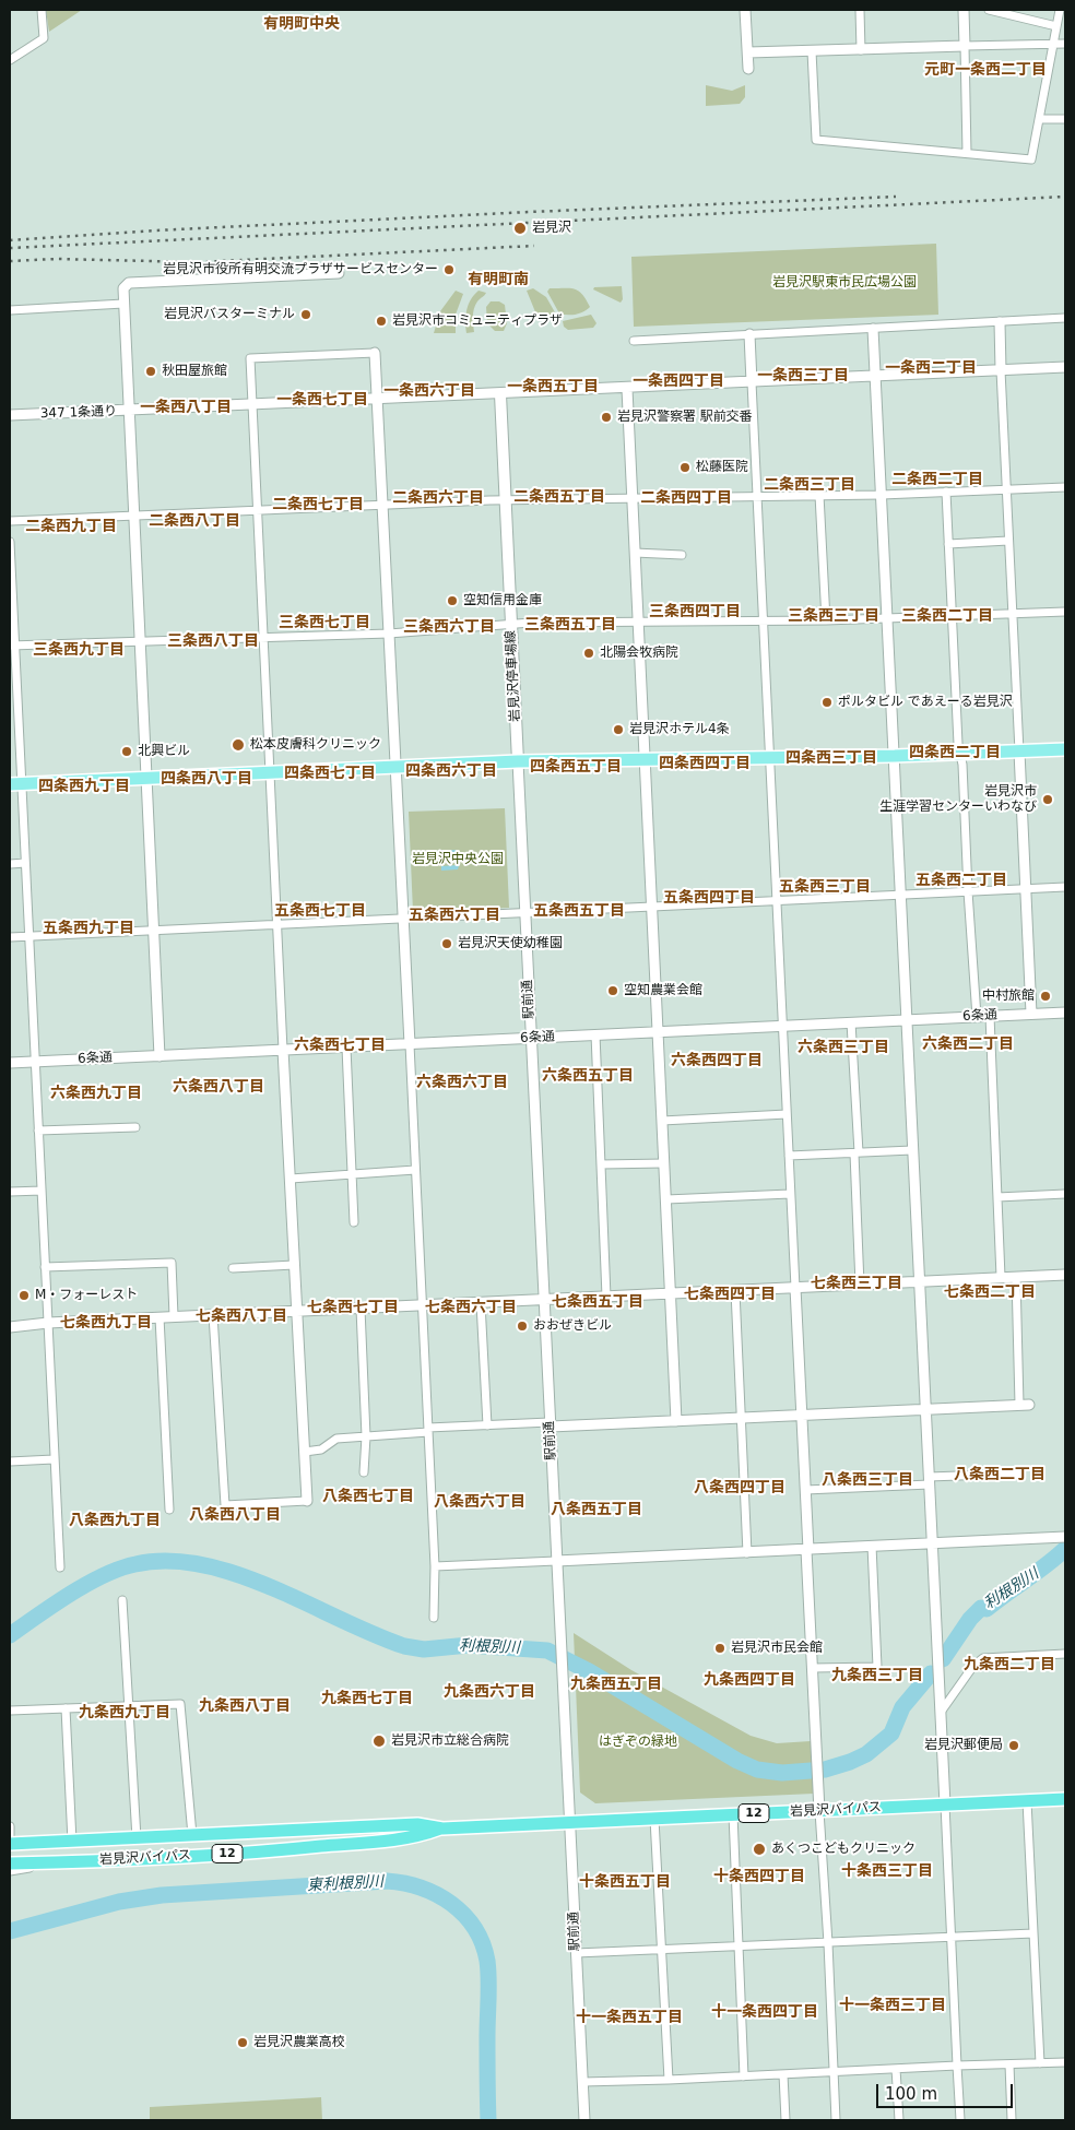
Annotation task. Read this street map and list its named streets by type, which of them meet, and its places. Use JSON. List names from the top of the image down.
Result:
{
  "streets": {
    "highway": ["岩見沢バイパス", "12"],
    "main road": ["岩見沢停車場線"],
    "street": ["347 1条通り", "駅前通", "6条通"]
  },
  "crossings": [
    ["347 1条通り", "岩見沢停車場線"],
    ["岩見沢停車場線", "駅前通"],
    ["駅前通", "6条通"],
    ["駅前通", "岩見沢バイパス"]
  ],
  "districts": [
    "有明町中央",
    "元町一条西二丁目",
    "有明町南",
    "一条西二丁目",
    "一条西三丁目",
    "一条西四丁目",
    "一条西五丁目",
    "一条西六丁目",
    "一条西七丁目",
    "一条西八丁目",
    "二条西二丁目",
    "二条西三丁目",
    "二条西五丁目",
    "二条西六丁目",
    "二条西四丁目",
    "二条西七丁目",
    "二条西八丁目",
    "二条西九丁目",
    "三条西四丁目",
    "三条西三丁目",
    "三条西二丁目",
    "三条西七丁目",
    "三条西五丁目",
    "三条西六丁目",
    "三条西八丁目",
    "三条西九丁目",
    "四条西二丁目",
    "四条西三丁目",
    "四条西四丁目",
    "四条西五丁目",
    "四条西六丁目",
    "四条西七丁目",
    "四条西八丁目",
    "四条西九丁目",
    "五条西二丁目",
    "五条西三丁目",
    "五条西四丁目",
    "五条西七丁目",
    "五条西五丁目",
    "五条西六丁目",
    "五条西九丁目",
    "六条西二丁目",
    "六条西七丁目",
    "六条西三丁目",
    "六条西四丁目",
    "六条西五丁目",
    "六条西六丁目",
    "六条西八丁目",
    "六条西九丁目",
    "七条西三丁目",
    "七条西二丁目",
    "七条西四丁目",
    "七条西五丁目",
    "七条西七丁目",
    "七条西六丁目",
    "七条西八丁目",
    "七条西九丁目",
    "八条西二丁目",
    "八条西三丁目",
    "八条西四丁目",
    "八条西七丁目",
    "八条西六丁目",
    "八条西五丁目",
    "八条西八丁目",
    "八条西九丁目",
    "九条西二丁目",
    "九条西三丁目",
    "九条西四丁目",
    "九条西五丁目",
    "九条西六丁目",
    "九条西七丁目",
    "九条西八丁目",
    "九条西九丁目",
    "十条西三丁目",
    "十条西四丁目",
    "十条西五丁目",
    "十一条西三丁目",
    "十一条西四丁目",
    "十一条西五丁目"
  ],
  "water": ["利根別川", "東利根別川"],
  "parks": ["岩見沢駅東市民広場公園", "岩見沢中央公園", "はぎぞの緑地"],
  "places": [
    "岩見沢",
    "岩見沢市役所有明交流プラザサービスセンター",
    "岩見沢バスターミナル",
    "岩見沢市コミュニティプラザ",
    "秋田屋旅館",
    "岩見沢警察署 駅前交番",
    "松藤医院",
    "空知信用金庫",
    "北陽会牧病院",
    "ポルタビル であえーる岩見沢",
    "岩見沢ホテル4条",
    "松本皮膚科クリニック",
    "北興ビル",
    "岩見沢市 生涯学習センターいわなび",
    "岩見沢天使幼稚園",
    "空知農業会館",
    "中村旅館",
    "M・フォーレスト",
    "おおぜきビル",
    "岩見沢市民会館",
    "岩見沢市立総合病院",
    "岩見沢郵便局",
    "あくつこどもクリニック",
    "岩見沢農業高校"
  ],
  "scale_bar": "100 m"
}
